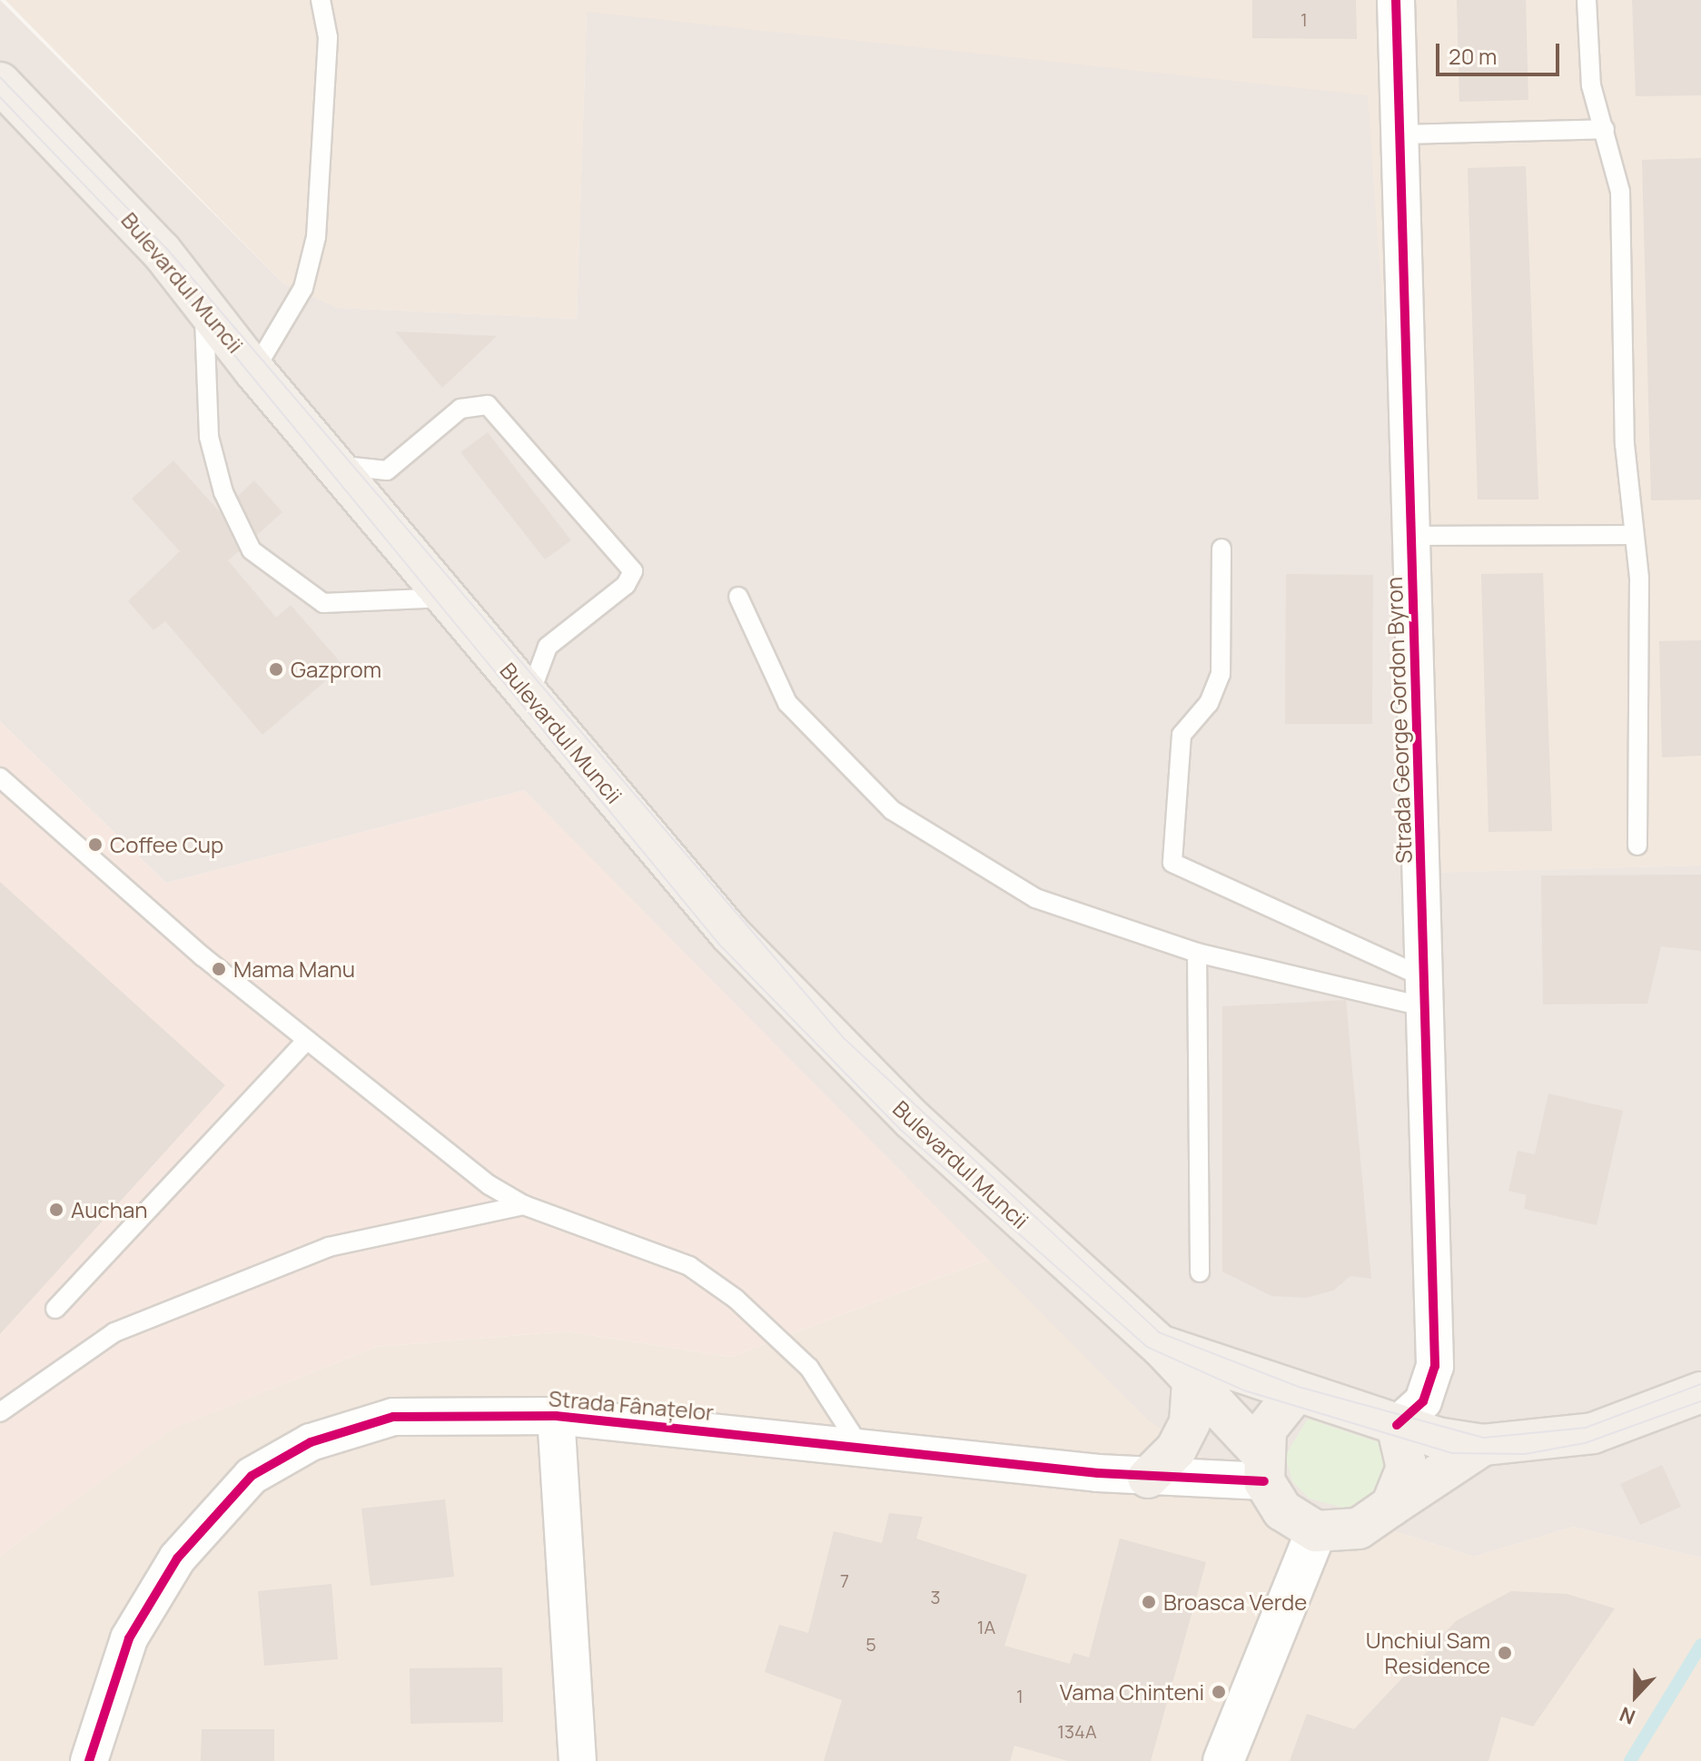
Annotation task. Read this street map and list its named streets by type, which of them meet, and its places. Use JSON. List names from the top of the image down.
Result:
{
  "streets": {
    "main road": ["Bulevardul Muncii"],
    "street": ["Strada George Gordon Byron", "Strada Fânațelor"]
  },
  "crossings": [
    ["Bulevardul Muncii", "Strada George Gordon Byron"],
    ["Bulevardul Muncii", "Strada Fânațelor"],
    ["Strada George Gordon Byron", "Strada Fânațelor"]
  ],
  "places": [
    "Gazprom",
    "Coffee Cup",
    "Mama Manu",
    "Auchan",
    "Broasca Verde",
    "Unchiul Sam Residence",
    "Vama Chinteni"
  ],
  "house_numbers": [
    "1",
    "7",
    "3",
    "1A",
    "5",
    "1",
    "134A"
  ],
  "scale_bar": "20 m",
  "north": "bottom"
}
